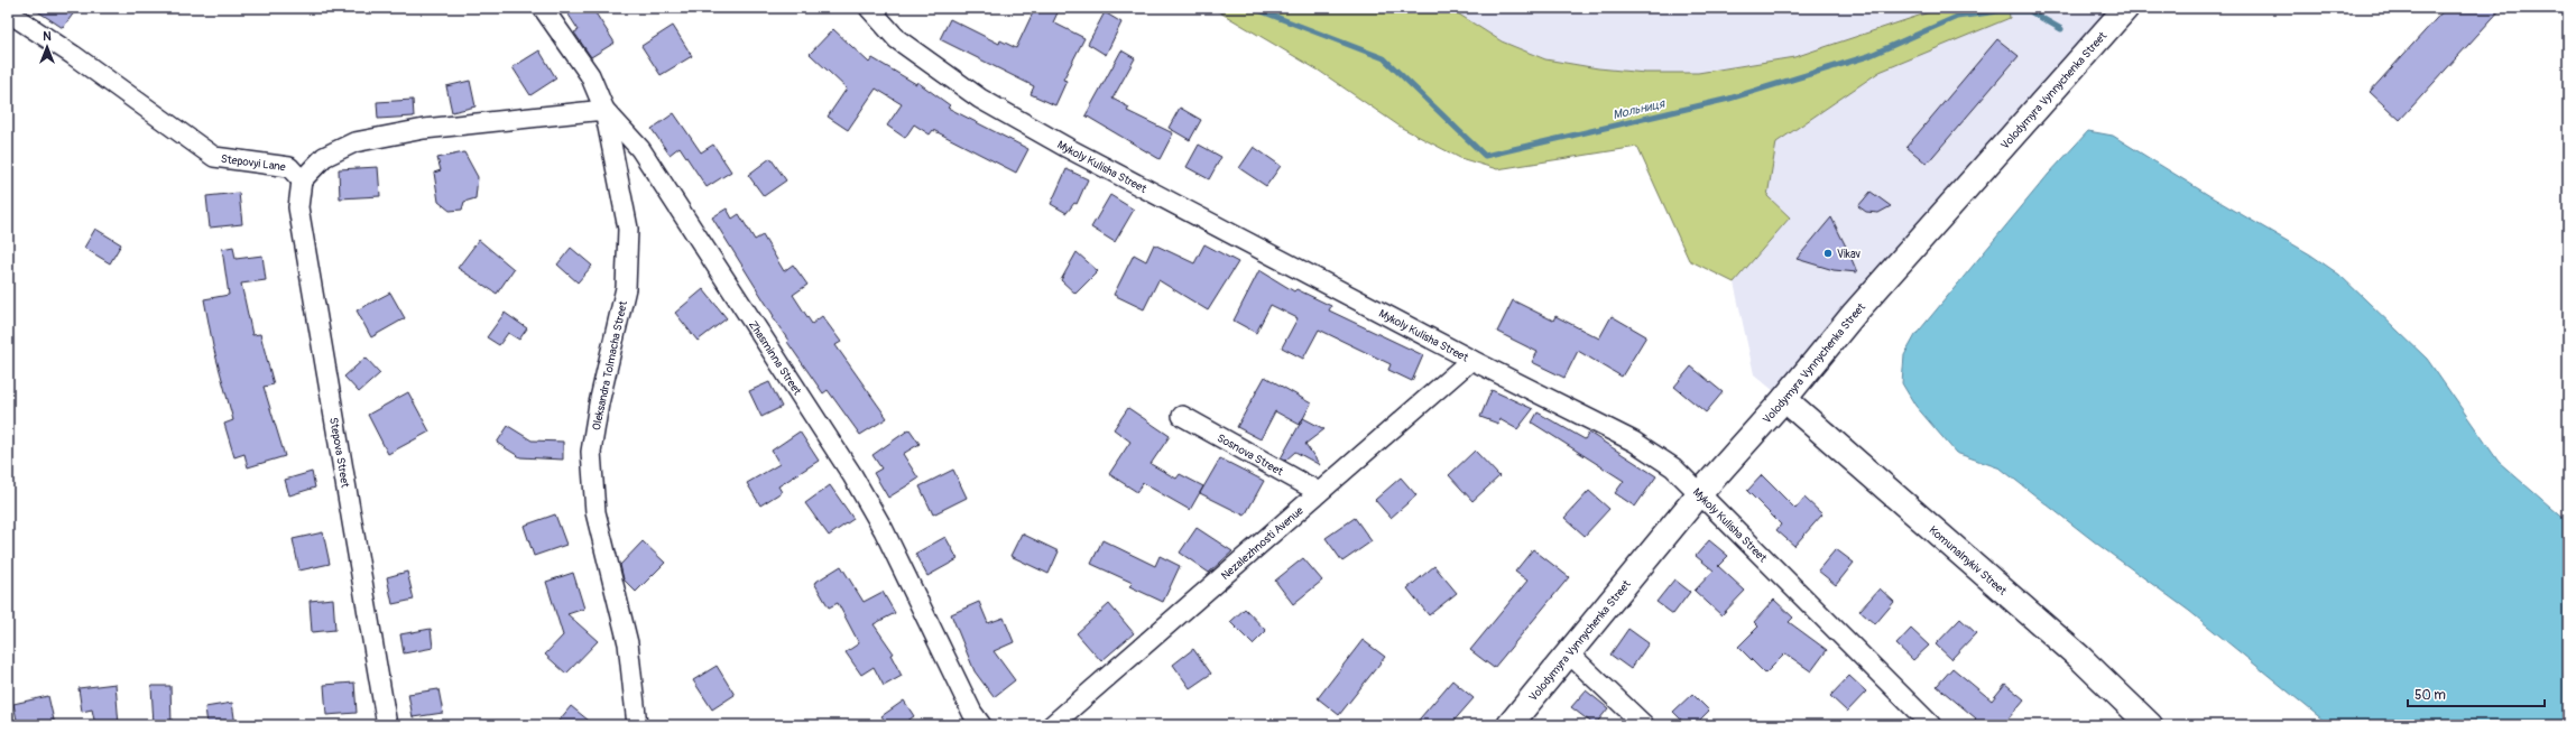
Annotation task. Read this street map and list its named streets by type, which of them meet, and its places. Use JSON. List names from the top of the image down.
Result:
{
  "streets": {
    "main road": ["Volodymyra Vynnychenka Street", "Komunalnykiv Street"],
    "street": [
      "Stepovyi Lane",
      "Mykoly Kulisha Street",
      "Zhasminna Street",
      "Oleksandra Tolmacha Street",
      "Stepova Street",
      "Sosnova Street",
      "Nezalezhnosti Avenue"
    ]
  },
  "crossings": [
    ["Volodymyra Vynnychenka Street", "Mykoly Kulisha Street"],
    ["Volodymyra Vynnychenka Street", "Komunalnykiv Street"],
    ["Stepovyi Lane", "Stepova Street"],
    ["Mykoly Kulisha Street", "Nezalezhnosti Avenue"],
    ["Zhasminna Street", "Oleksandra Tolmacha Street"],
    ["Sosnova Street", "Nezalezhnosti Avenue"]
  ],
  "water": ["Мольниця"],
  "places": ["Vikav"],
  "scale_bar": "50 m",
  "north": "top"
}
